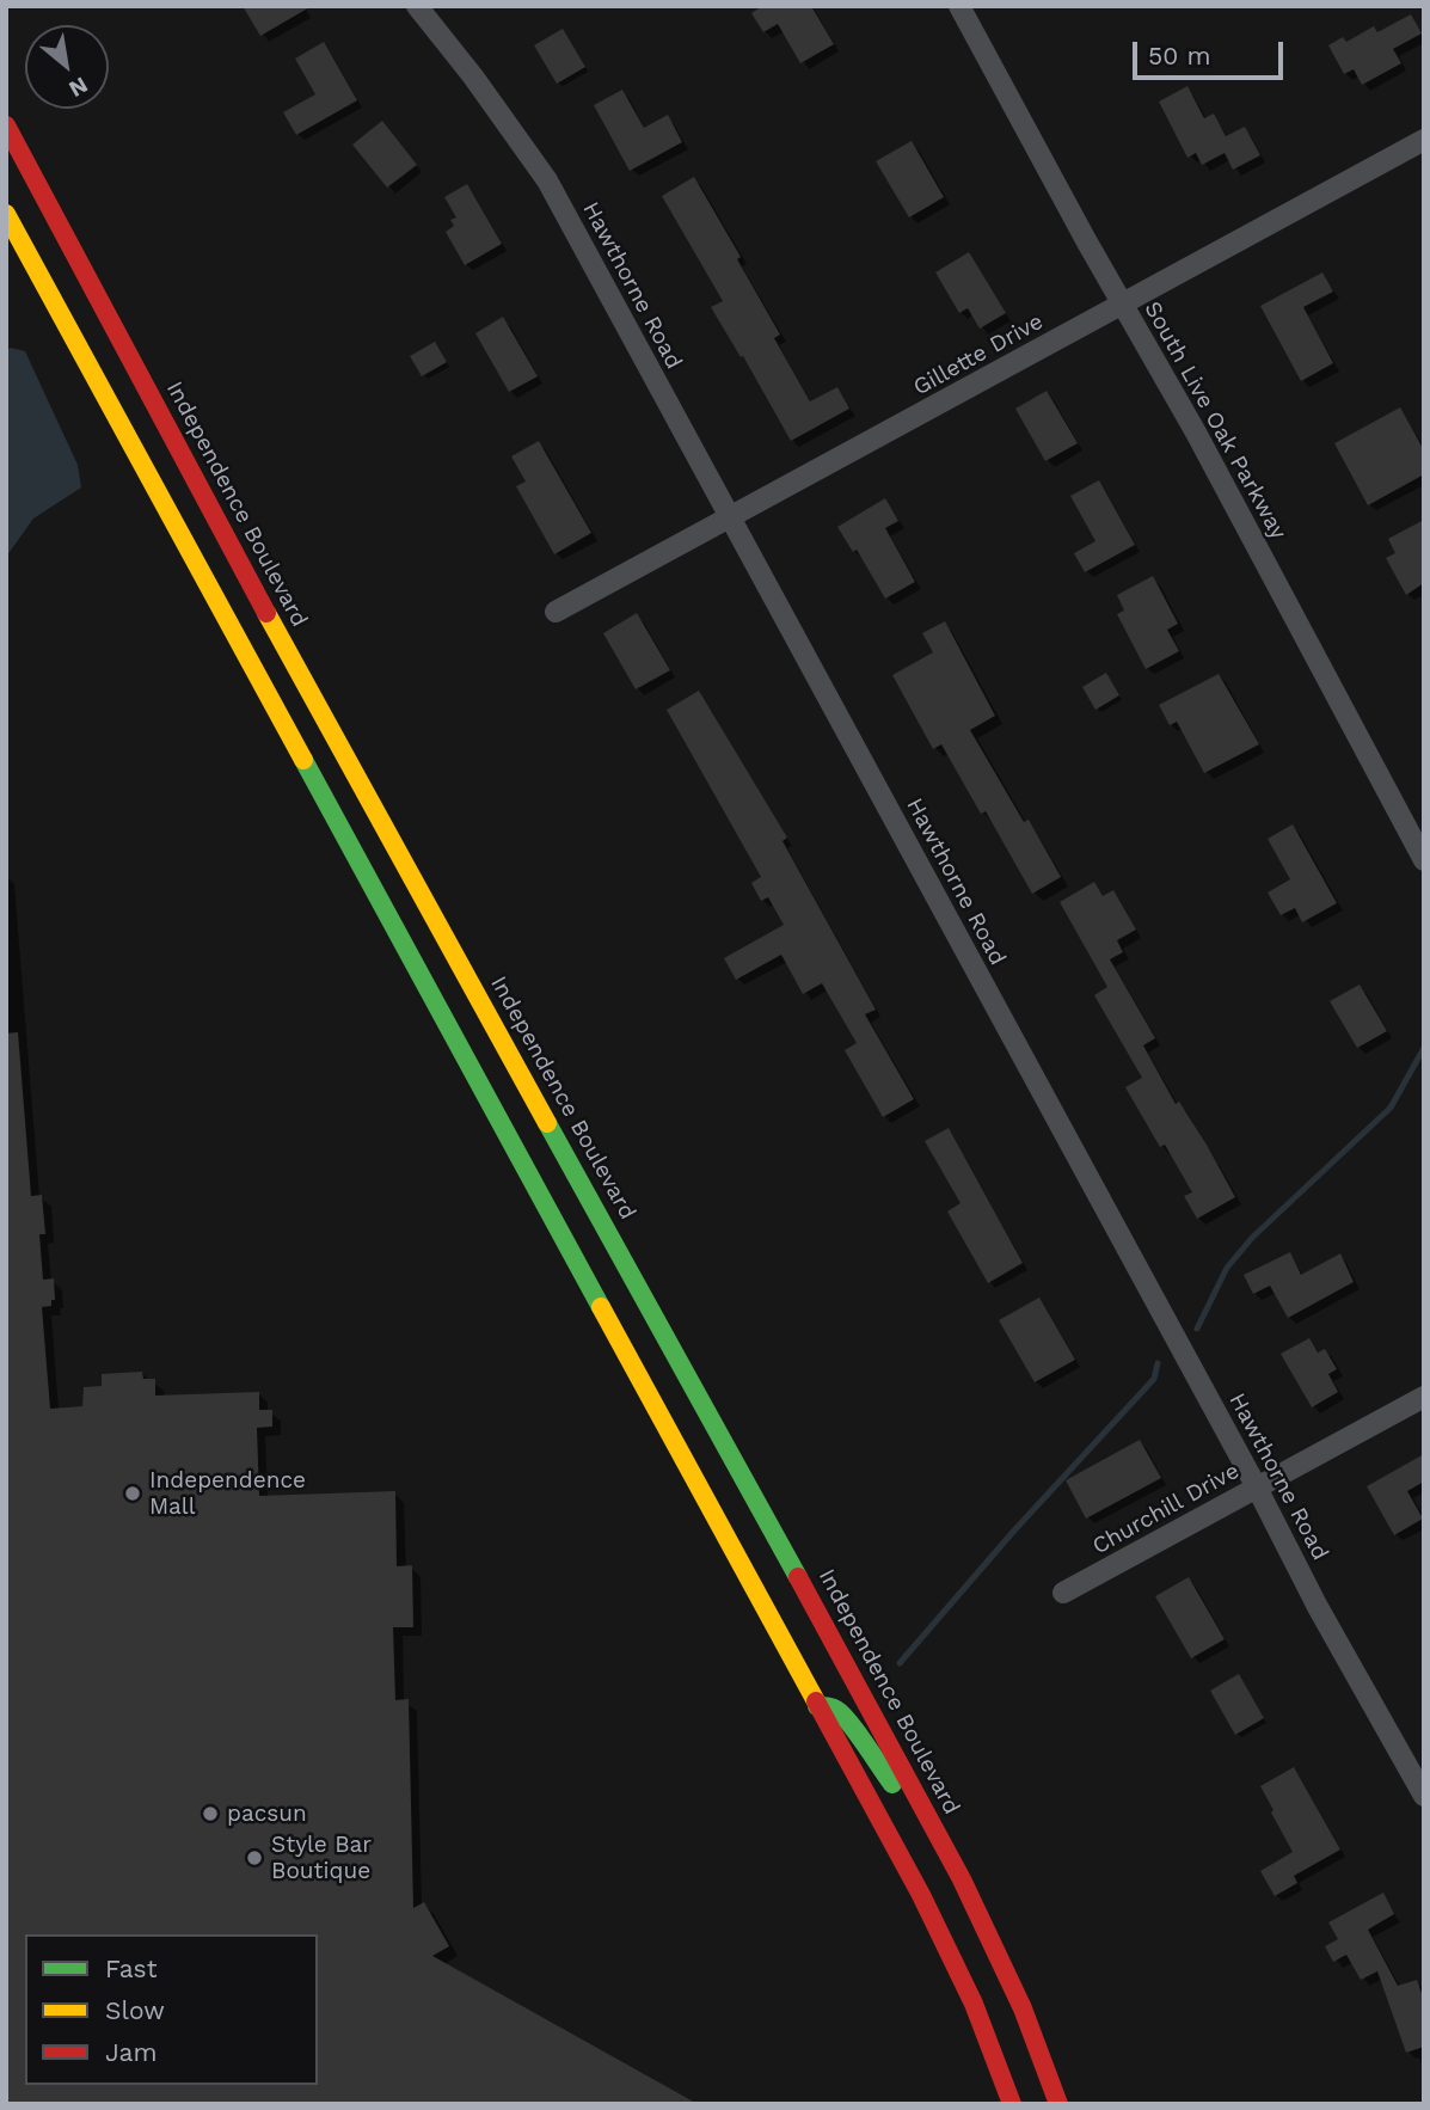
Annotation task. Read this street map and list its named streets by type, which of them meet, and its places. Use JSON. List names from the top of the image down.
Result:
{
  "streets": {
    "main road": ["Independence Boulevard"],
    "street": [
      "Hawthorne Road",
      "Gillette Drive",
      "South Live Oak Parkway",
      "Churchill Drive"
    ]
  },
  "crossings": [
    ["Hawthorne Road", "Gillette Drive"],
    ["Hawthorne Road", "Churchill Drive"],
    ["Gillette Drive", "South Live Oak Parkway"]
  ],
  "places": ["Independence Mall", "pacsun", "Style Bar Boutique"],
  "legend": ["Fast", "Slow", "Jam"],
  "scale_bar": "50 m",
  "north": "bottom right"
}
